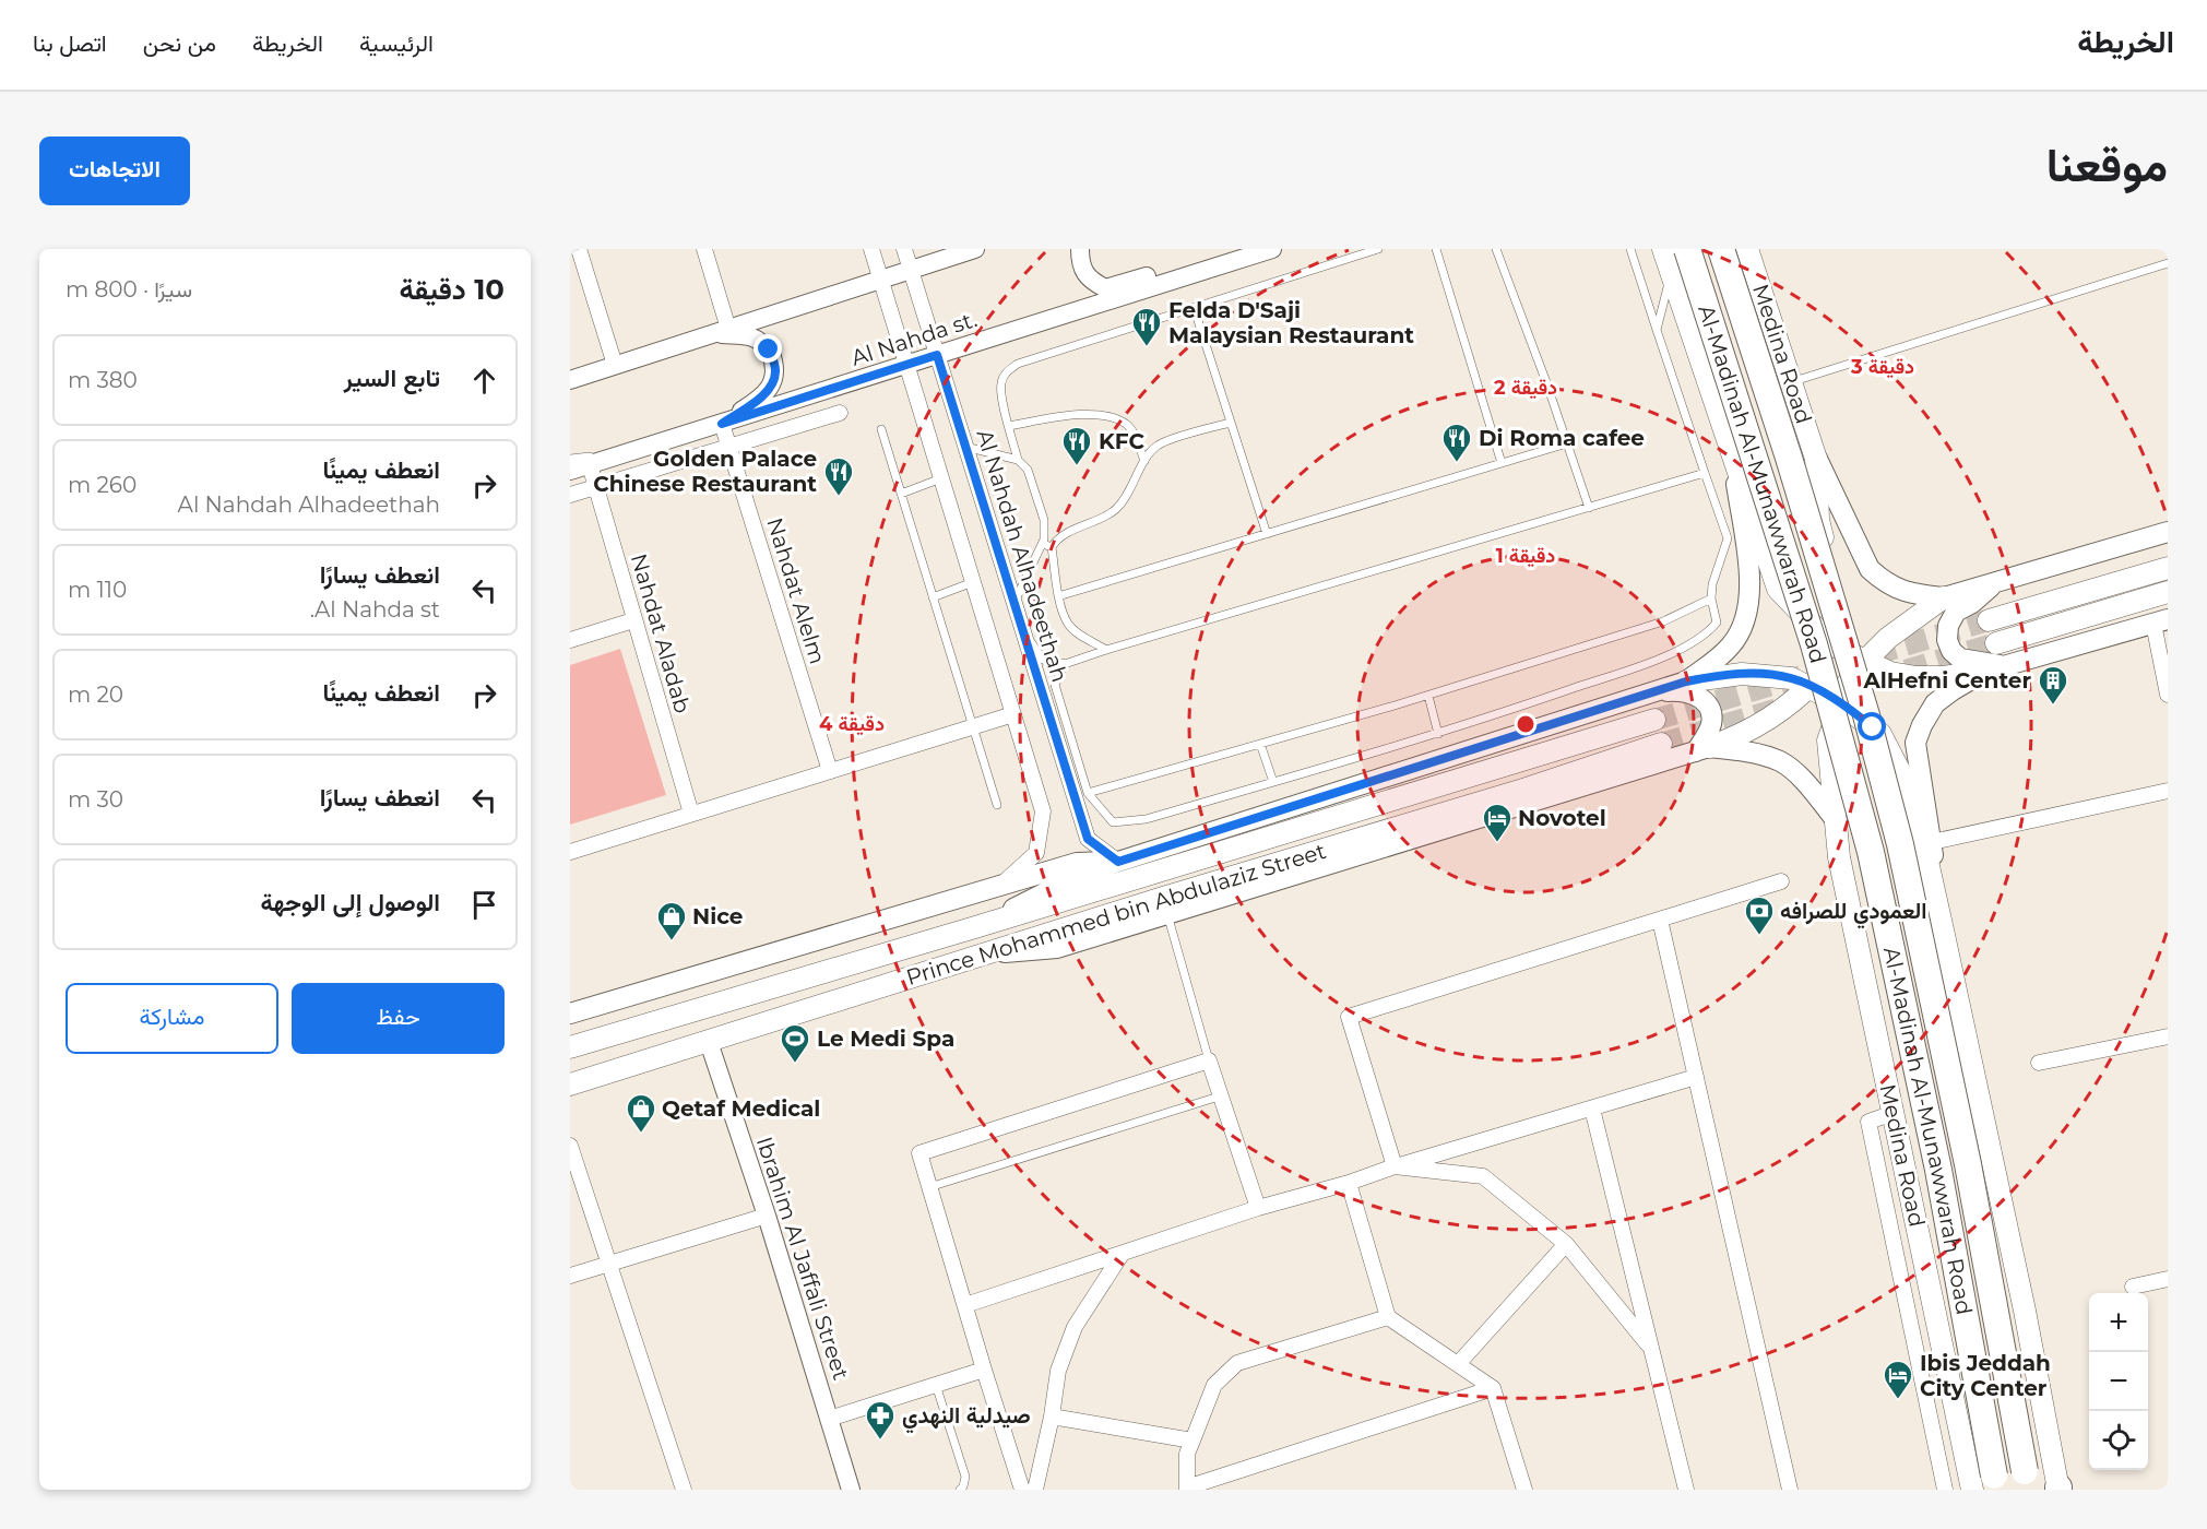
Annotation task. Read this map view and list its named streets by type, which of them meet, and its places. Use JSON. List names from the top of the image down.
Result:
{
  "streets": {
    "highway": ["Al-Madinah Al-Munawwarah Road"],
    "main road": ["Medina Road", "Prince Mohammed bin Abdulaziz Street"],
    "street": [
      "Al Nahda st.",
      "Al Nahdah Alhadeethah",
      "Nahdat Alelm",
      "Nahdat Aladab",
      "Ibrahim Al Jaffali Street"
    ]
  },
  "crossings": [
    ["Al Nahda st.", "Al Nahdah Alhadeethah"],
    ["Al Nahda st.", "Nahdat Alelm"],
    ["Al Nahda st.", "Nahdat Aladab"],
    ["Prince Mohammed bin Abdulaziz Street", "Ibrahim Al Jaffali Street"]
  ],
  "places": {
    "restaurant": [
      "Felda D'Saji Malaysian Restaurant",
      "Di Roma cafee",
      "KFC",
      "Golden Palace Chinese Restaurant"
    ],
    "building": ["AlHefni Center"],
    "hotel": ["Novotel", "Ibis Jeddah City Center"],
    "bank": ["العمودي للصرافه"],
    "shop": ["Nice", "Qetaf Medical"],
    "sports": ["Le Medi Spa"],
    "pharmacy": ["صيدلية النهدي"]
  },
  "page": {
    "header": "الخريطة",
    "nav": [
      "الرئيسية",
      "الخريطة",
      "من نحن",
      "اتصل بنا"
    ],
    "title": "موقعنا",
    "buttons": [
      "الاتجاهات",
      ["حفظ", "مشاركة"]
    ],
    "heading": ["10 دقيقة", "سيرًا · 800 m"],
    "list": [
      ["تابع السير", "380 m"],
      ["انعطف يمينًا", "Al Nahdah Alhadeethah", "260 m"],
      ["انعطف يسارًا", "Al Nahda st.", "110 m"],
      ["انعطف يمينًا", "20 m"],
      ["انعطف يسارًا", "30 m"],
      "الوصول إلى الوجهة"
    ],
    "map_buttons": ["+", "−"]
  },
  "rings": [
    "3 دقيقة",
    "2 دقيقة",
    "1 دقيقة",
    "4 دقيقة"
  ]
}
